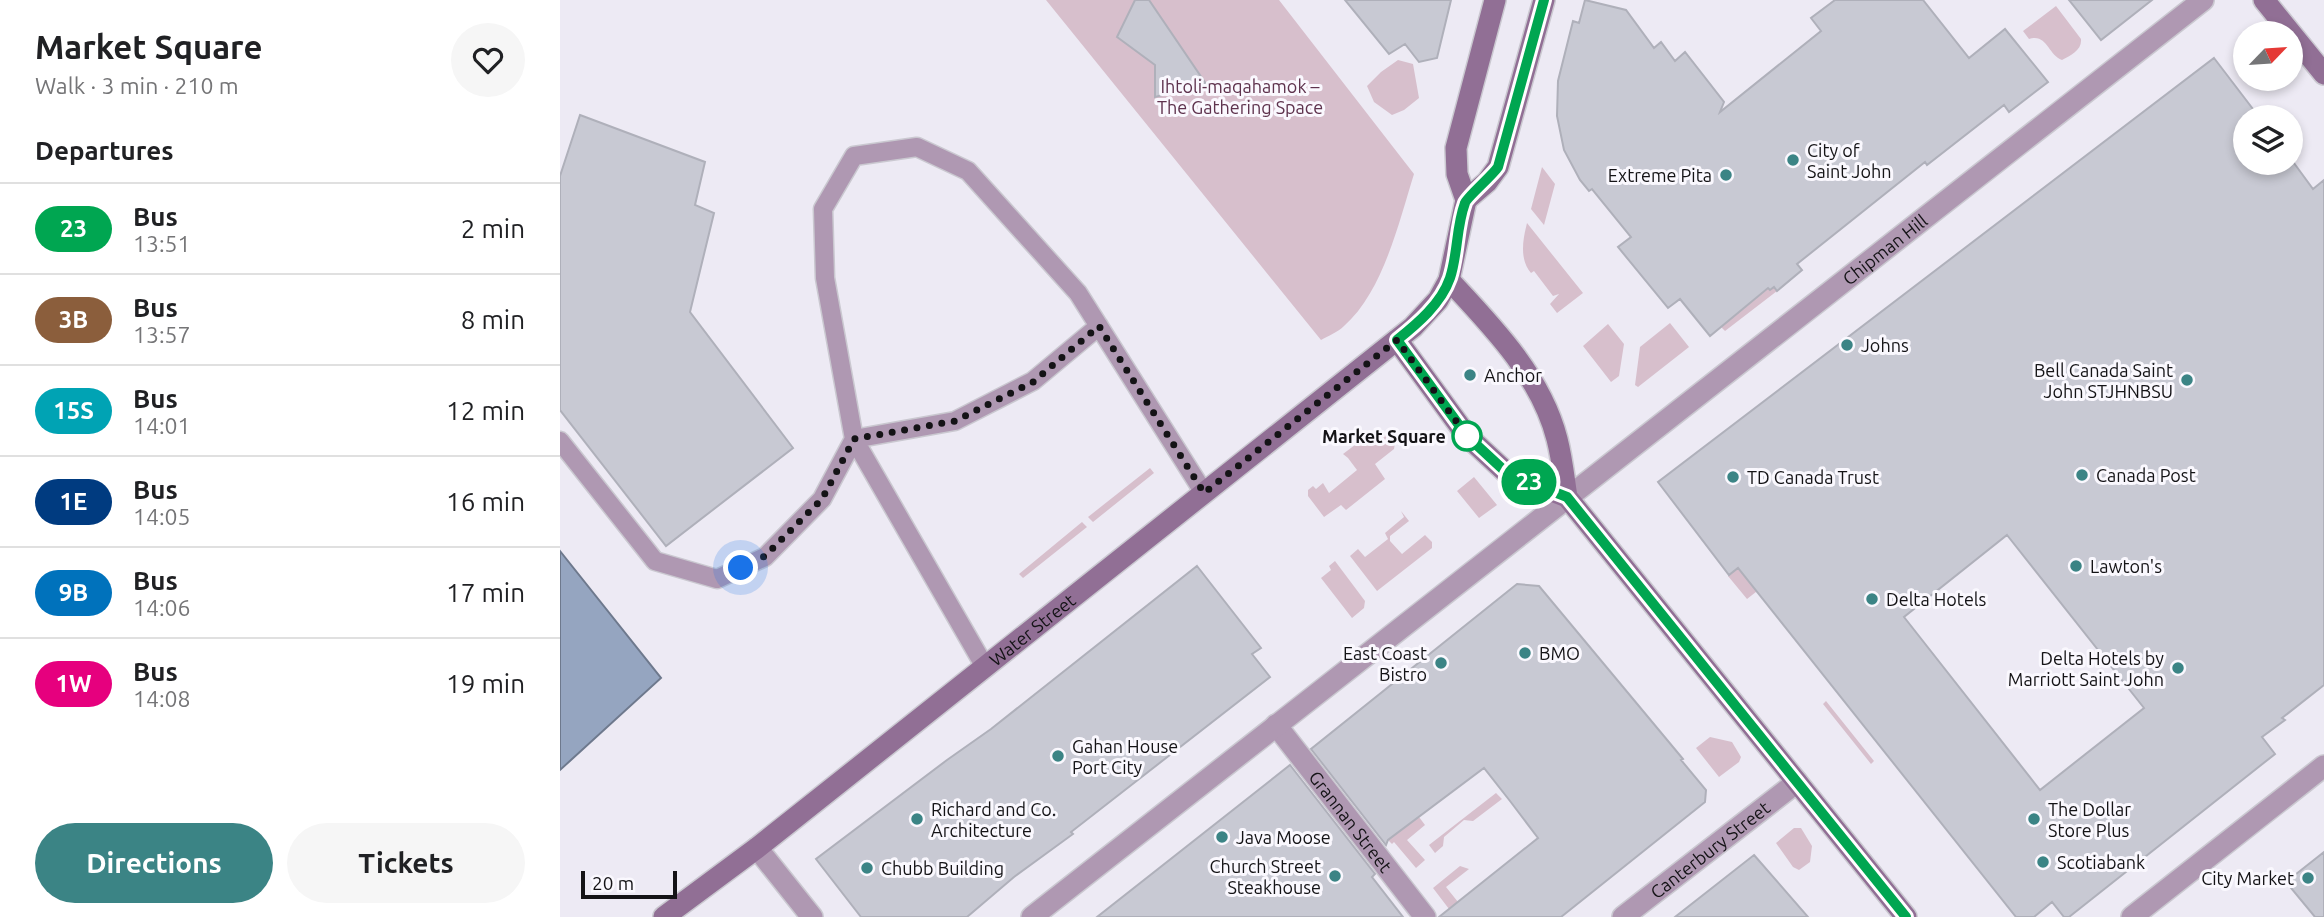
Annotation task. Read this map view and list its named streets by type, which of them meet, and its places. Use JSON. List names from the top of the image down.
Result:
{
  "streets": {
    "main road": ["Water Street"],
    "street": ["Chipman Hill", "Grannan Street", "Canterbury Street"]
  },
  "crossings": [
    ["Chipman Hill", "Grannan Street"]
  ],
  "parks": ["Ihtoli-maqahamok – The Gathering Space"],
  "places": [
    "City of Saint John",
    "Extreme Pita",
    "Johns",
    "Anchor",
    "Bell Canada Saint John STJHNBSU",
    "Market Square",
    "Canada Post",
    "TD Canada Trust",
    "Lawton's",
    "Delta Hotels",
    "BMO",
    "East Coast Bistro",
    "Delta Hotels by Marriott Saint John",
    "Gahan House Port City",
    "Richard and Co. Architecture",
    "The Dollar Store Plus",
    "Java Moose",
    "Scotiabank",
    "Chubb Building",
    "Church Street Steakhouse",
    "City Market"
  ],
  "lines": ["bus line 23"],
  "scale_bar": "20 m",
  "north": "top right",
  "page": {
    "heading": [
      ["Market Square", "Walk · 3 min · 210 m"],
      "Departures"
    ],
    "on_map": "23",
    "list": [
      {
        "mark": "23",
        "name": "Bus",
        "note": "13:51",
        "value": "2 min"
      },
      {
        "mark": "3B",
        "name": "Bus",
        "note": "13:57",
        "value": "8 min"
      },
      {
        "mark": "15S",
        "name": "Bus",
        "note": "14:01",
        "value": "12 min"
      },
      {
        "mark": "1E",
        "name": "Bus",
        "note": "14:05",
        "value": "16 min"
      },
      {
        "mark": "9B",
        "name": "Bus",
        "note": "14:06",
        "value": "17 min"
      },
      {
        "mark": "1W",
        "name": "Bus",
        "note": "14:08",
        "value": "19 min"
      }
    ],
    "buttons": ["Directions", "Tickets"],
    "scale": "20 m"
  }
}
